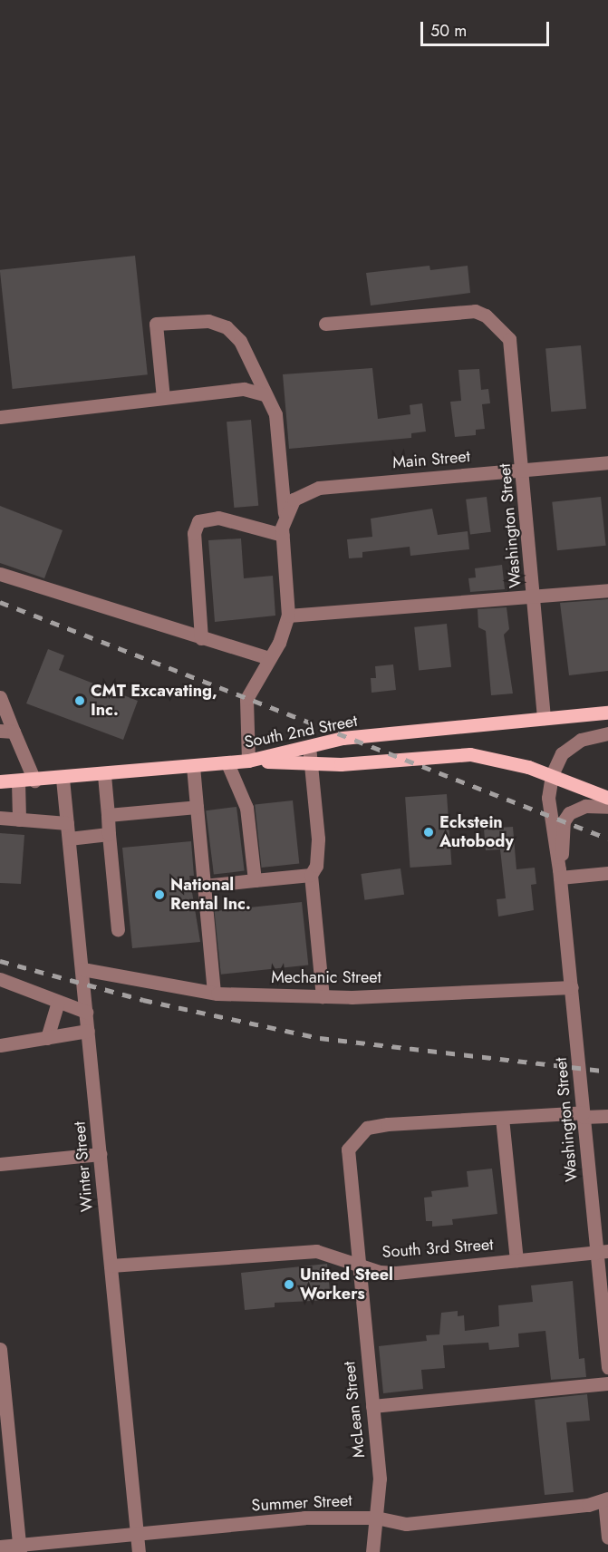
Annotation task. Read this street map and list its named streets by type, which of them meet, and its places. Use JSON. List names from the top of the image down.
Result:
{
  "streets": {
    "main road": ["South 2nd Street"],
    "street": [
      "Main Street",
      "Washington Street",
      "Mechanic Street",
      "Winter Street",
      "South 3rd Street",
      "McLean Street",
      "Summer Street"
    ]
  },
  "crossings": [
    ["Main Street", "Washington Street"],
    ["Washington Street", "South 2nd Street"],
    ["Washington Street", "Mechanic Street"],
    ["Washington Street", "South 3rd Street"],
    ["Washington Street", "McLean Street"],
    ["South 2nd Street", "Winter Street"],
    ["Mechanic Street", "Winter Street"],
    ["Winter Street", "South 3rd Street"],
    ["Winter Street", "Summer Street"],
    ["South 3rd Street", "McLean Street"],
    ["McLean Street", "Summer Street"]
  ],
  "places": [
    "CMT Excavating, Inc.",
    "Eckstein Autobody",
    "National Rental Inc.",
    "United Steel Workers"
  ],
  "scale_bar": "50 m"
}
